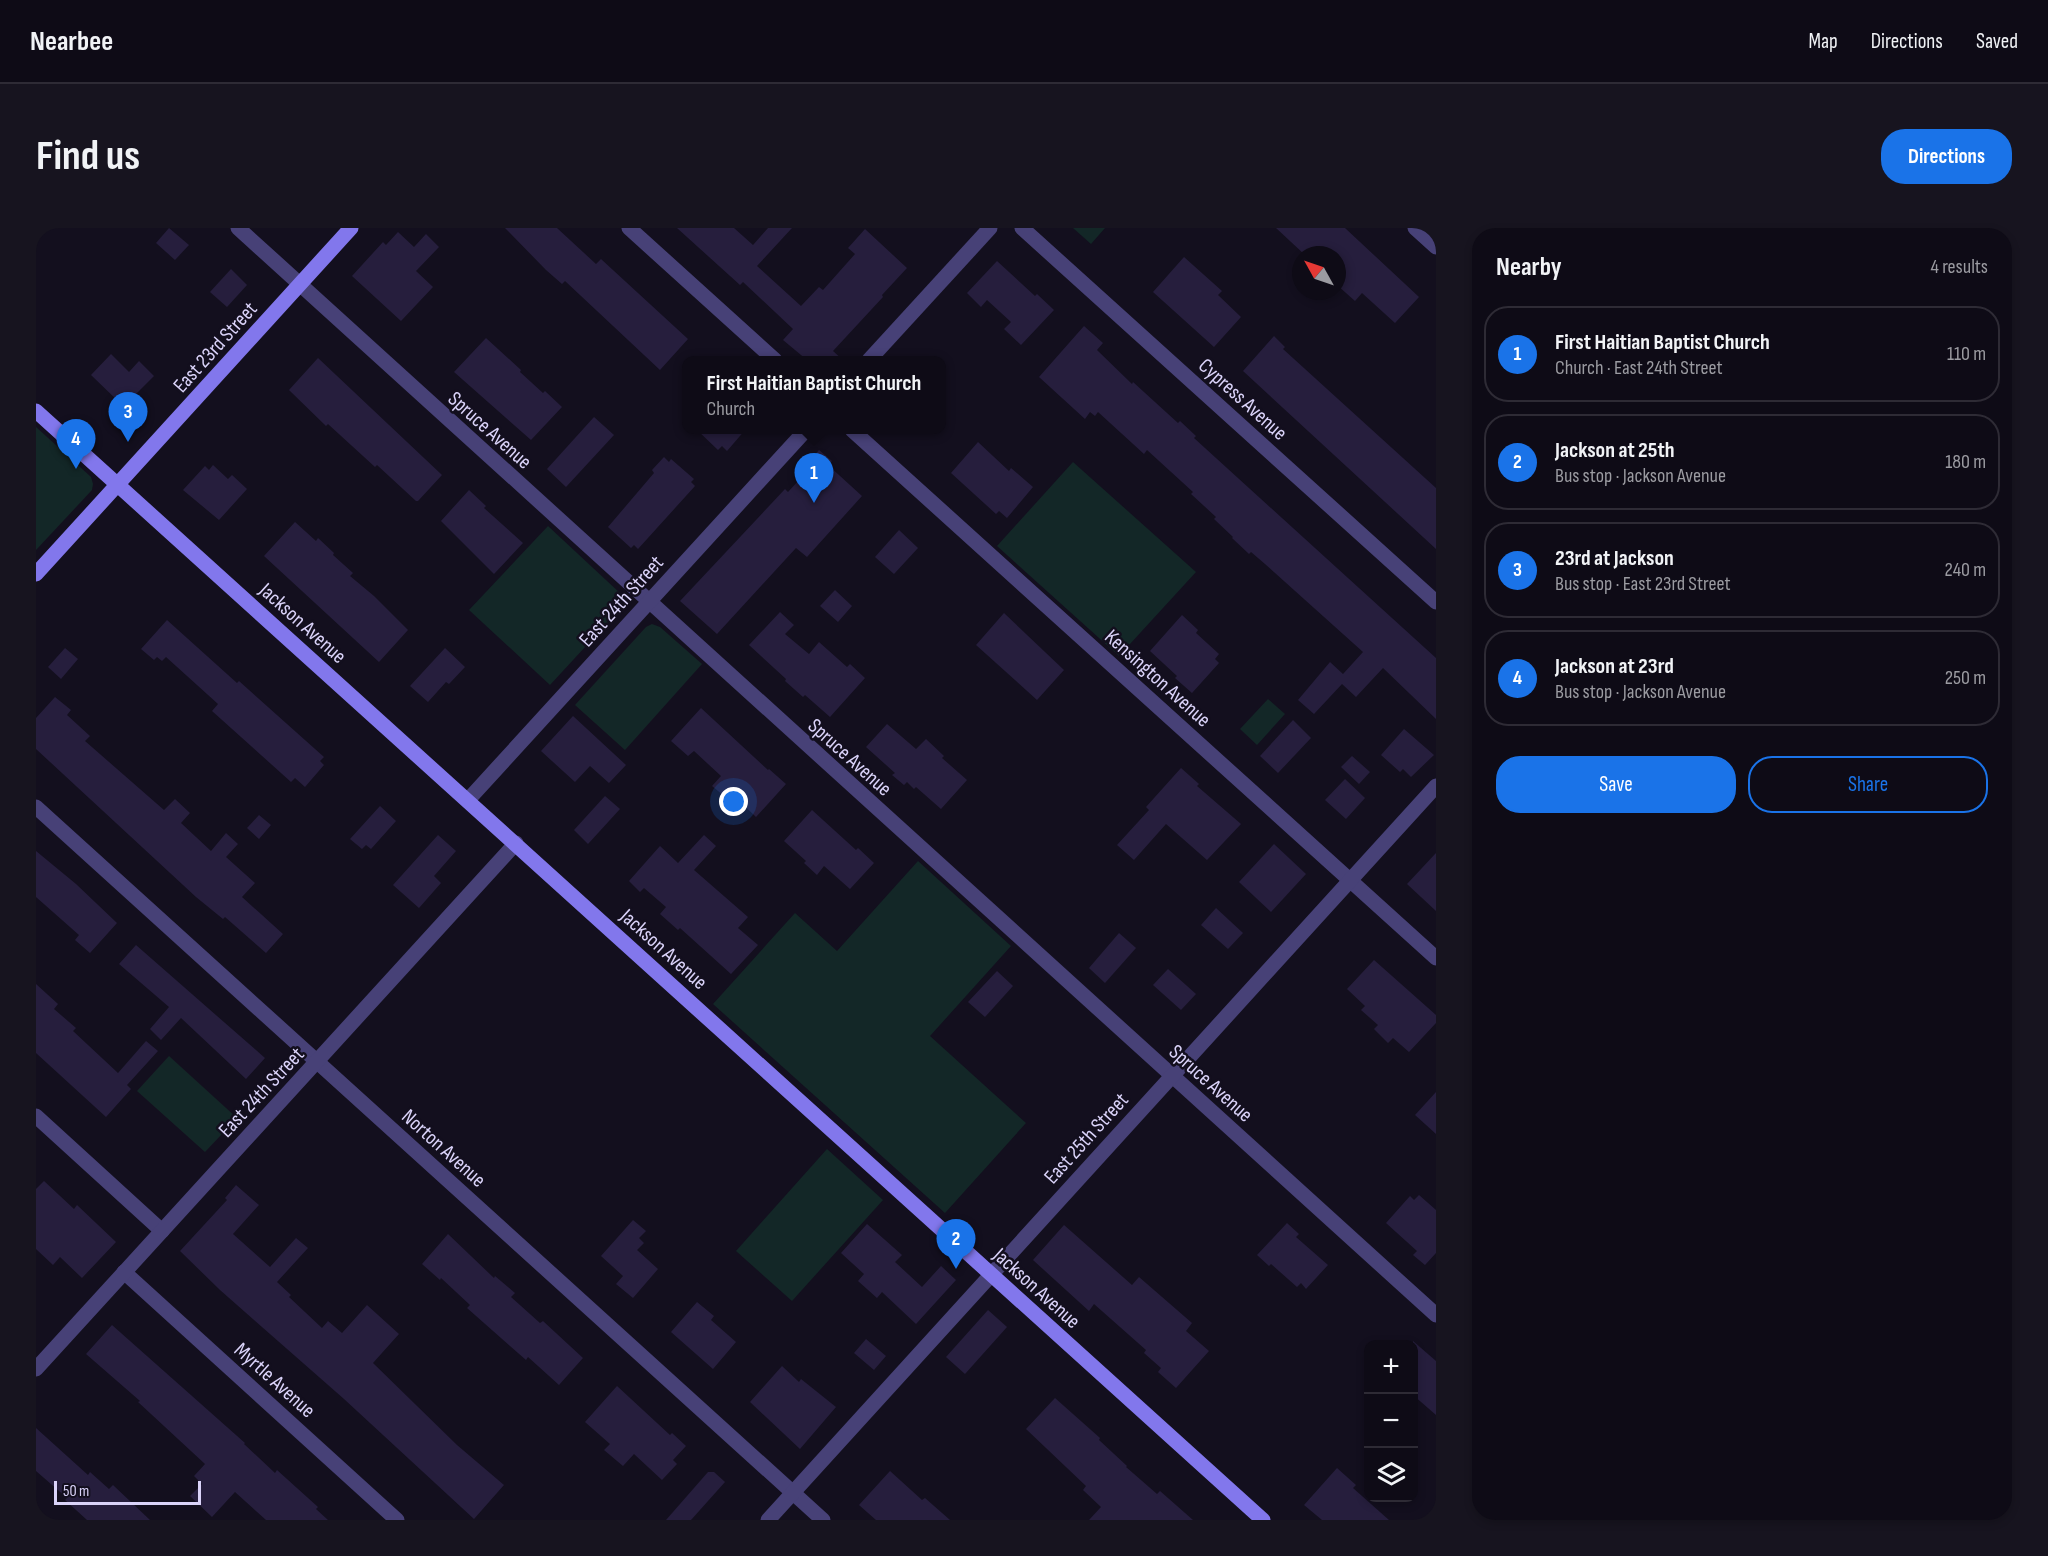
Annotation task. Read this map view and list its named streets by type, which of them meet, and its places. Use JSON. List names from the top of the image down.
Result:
{
  "streets": {
    "street": [
      "East 23rd Street",
      "Cypress Avenue",
      "Spruce Avenue",
      "East 24th Street",
      "Jackson Avenue",
      "Kensington Avenue",
      "East 25th Street",
      "Norton Avenue",
      "Myrtle Avenue"
    ]
  },
  "crossings": [
    ["East 23rd Street", "Spruce Avenue"],
    ["East 23rd Street", "Jackson Avenue"],
    ["Spruce Avenue", "East 24th Street"],
    ["Spruce Avenue", "East 25th Street"],
    ["East 24th Street", "Jackson Avenue"],
    ["East 24th Street", "Norton Avenue"],
    ["East 24th Street", "Myrtle Avenue"],
    ["Jackson Avenue", "East 25th Street"],
    ["Kensington Avenue", "East 25th Street"],
    ["East 25th Street", "Norton Avenue"]
  ],
  "scale_bar": "50 m",
  "north": "top left",
  "page": {
    "header": "Nearbee",
    "nav": ["Map", "Directions", "Saved"],
    "buttons": [
      "Directions",
      ["Save", "Share"]
    ],
    "title": "Find us",
    "heading": ["Nearby", "4 results"],
    "list": [
      {
        "mark": "1",
        "name": "First Haitian Baptist Church",
        "note": "Church · East 24th Street",
        "value": "110 m"
      },
      {
        "mark": "2",
        "name": "Jackson at 25th",
        "note": "Bus stop · Jackson Avenue",
        "value": "180 m"
      },
      {
        "mark": "3",
        "name": "23rd at Jackson",
        "note": "Bus stop · East 23rd Street",
        "value": "240 m"
      },
      {
        "mark": "4",
        "name": "Jackson at 23rd",
        "note": "Bus stop · Jackson Avenue",
        "value": "250 m"
      }
    ],
    "popup": ["First Haitian Baptist Church", "Church"],
    "pins": [
      "3",
      "4",
      "1",
      "2"
    ],
    "map_buttons": ["+", "−"],
    "scale": "50 m"
  }
}
